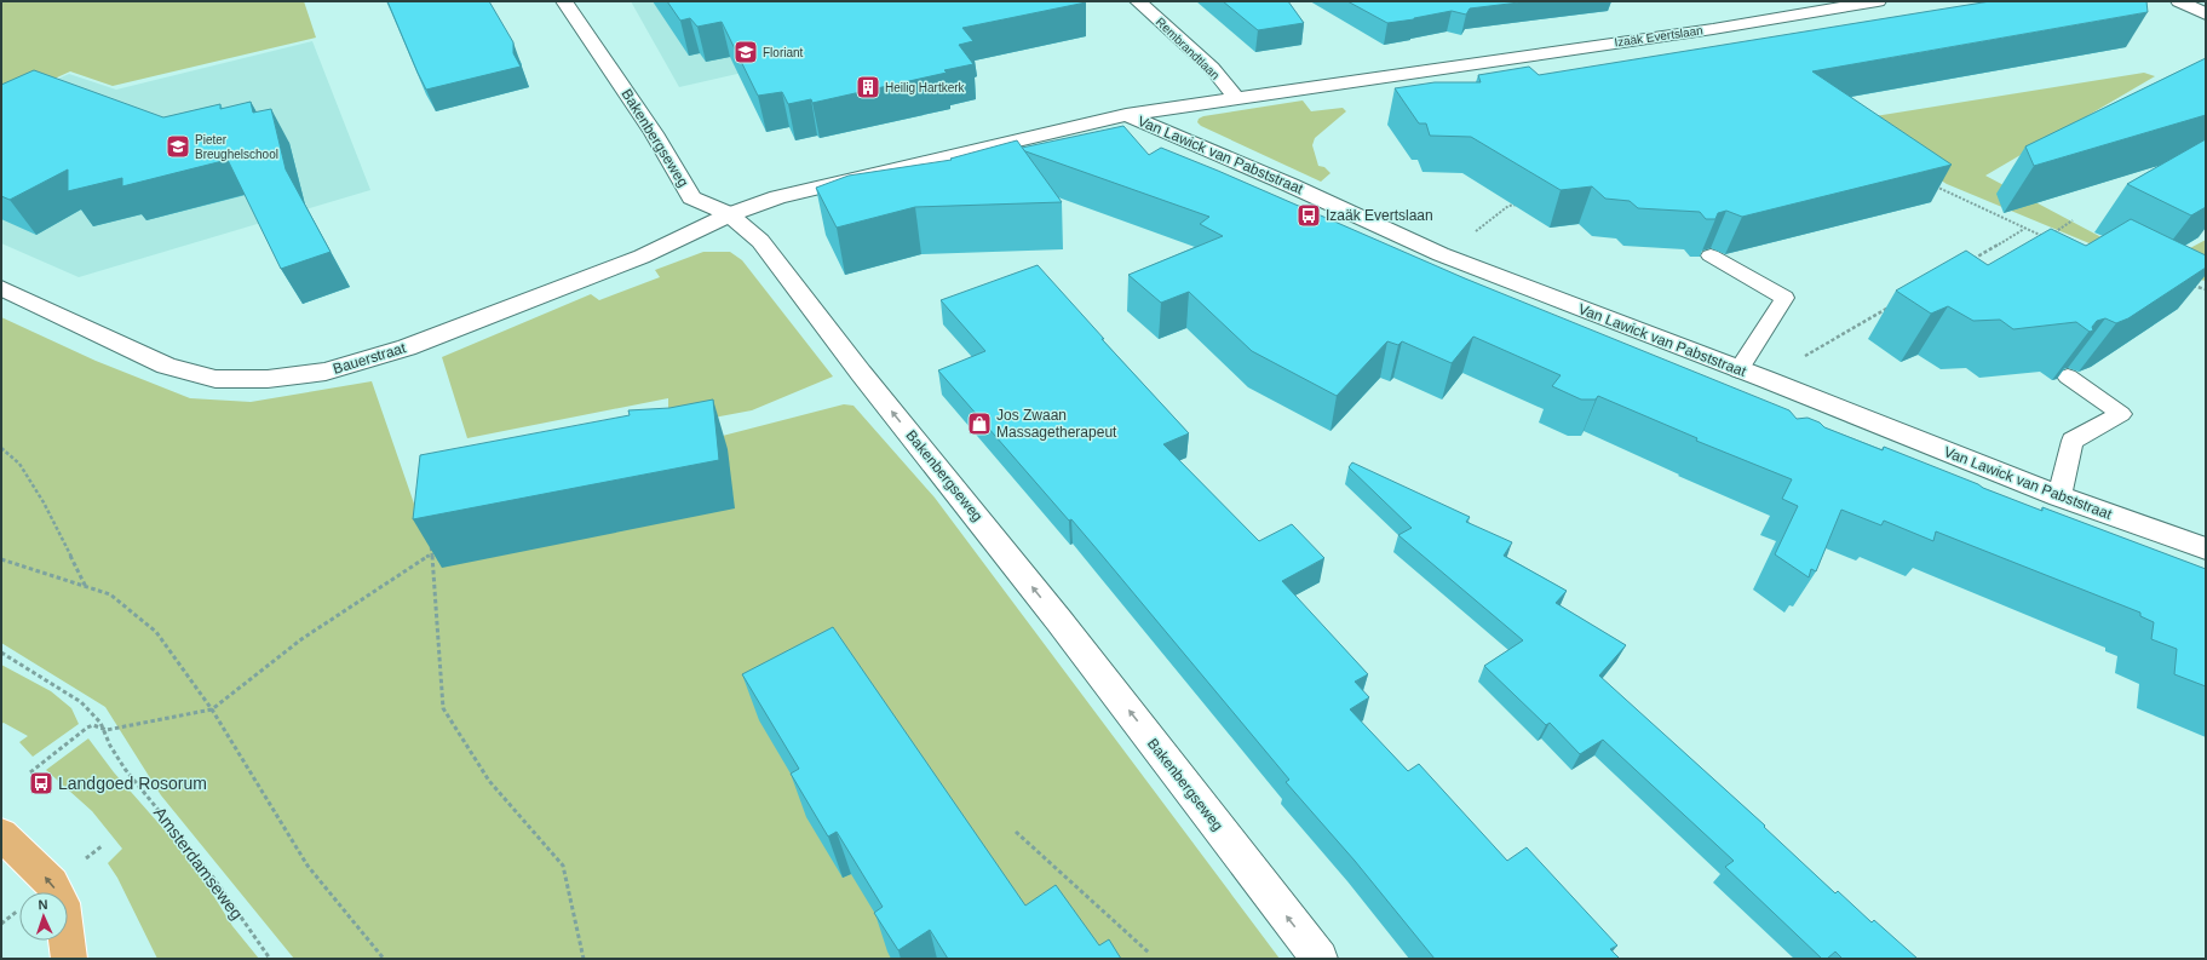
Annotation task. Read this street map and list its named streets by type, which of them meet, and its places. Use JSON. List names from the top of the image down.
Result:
{
  "streets": {
    "street": [
      "Izaäk Evertslaan",
      "Rembrandtlaan",
      "Bakenbergseweg",
      "Van Lawick van Pabststraat",
      "Bauerstraat"
    ],
    "path": ["Amsterdamseweg"]
  },
  "crossings": [
    ["Izaäk Evertslaan", "Rembrandtlaan"],
    ["Izaäk Evertslaan", "Bakenbergseweg"],
    ["Izaäk Evertslaan", "Van Lawick van Pabststraat"],
    ["Izaäk Evertslaan", "Bauerstraat"],
    ["Bakenbergseweg", "Bauerstraat"]
  ],
  "one_way": ["Bakenbergseweg"],
  "places": {
    "school or university": ["Floriant", "Pieter Breughelschool"],
    "building": ["Heilig Hartkerk"],
    "bus stop": ["Izaäk Evertslaan", "Landgoed Rosorum"],
    "shop": ["Jos Zwaan Massagetherapeut"]
  },
  "north": "top"
}
